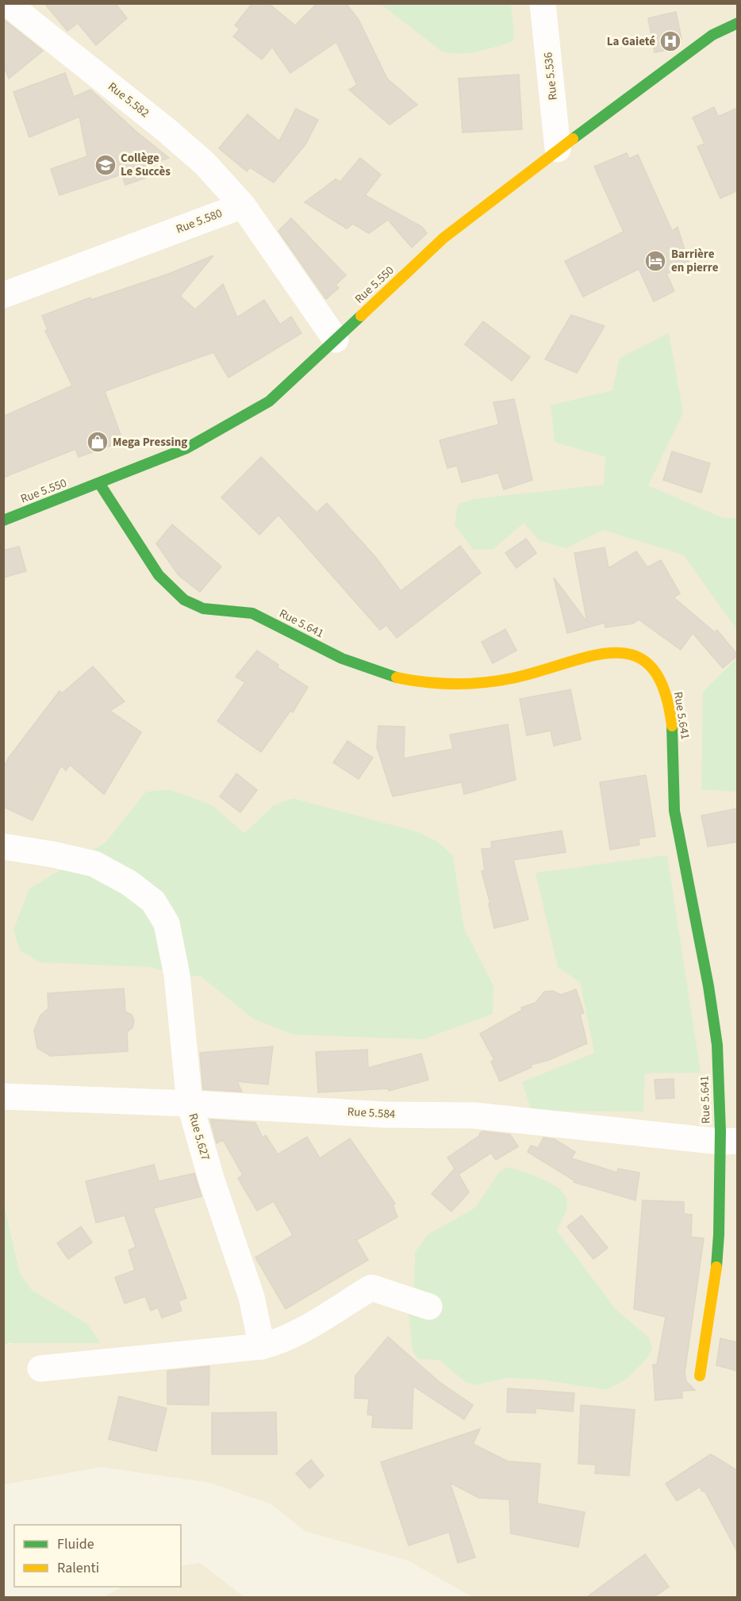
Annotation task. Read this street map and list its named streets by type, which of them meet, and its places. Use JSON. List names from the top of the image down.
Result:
{
  "streets": {
    "street": [
      "Rue 5.536",
      "Rue 5.582",
      "Rue 5.580",
      "Rue 5.550",
      "Rue 5.641",
      "Rue 5.584",
      "Rue 5.627"
    ]
  },
  "crossings": [
    ["Rue 5.536", "Rue 5.550"],
    ["Rue 5.582", "Rue 5.580"],
    ["Rue 5.550", "Rue 5.641"],
    ["Rue 5.641", "Rue 5.584"],
    ["Rue 5.584", "Rue 5.627"]
  ],
  "places": {
    "hospital": ["La Gaieté"],
    "school or university": ["Collège Le Succès"],
    "hotel": ["Barrière en pierre"],
    "shop": ["Mega Pressing"]
  },
  "legend": ["Fluide", "Ralenti"]
}
